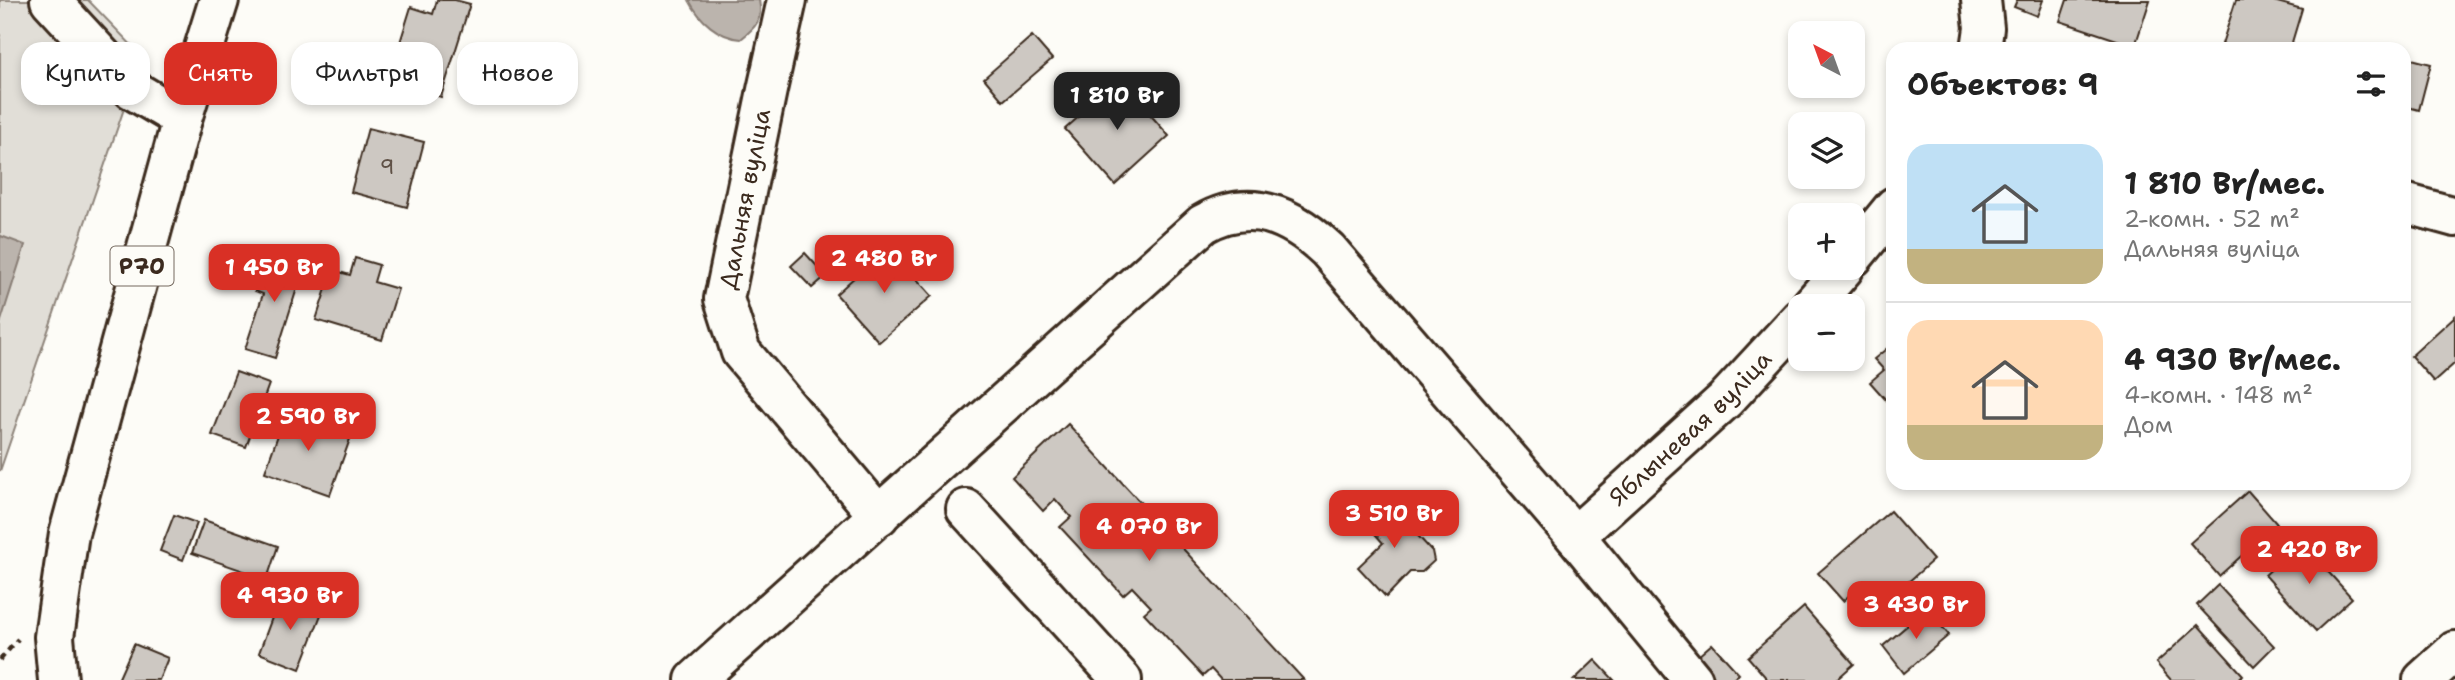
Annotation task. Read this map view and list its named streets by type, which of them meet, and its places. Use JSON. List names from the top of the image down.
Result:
{
  "streets": {
    "street": ["Дальняя вуліца", "Р70", "Яблыневая вуліца"]
  },
  "house_numbers": ["9"],
  "north": "top left",
  "page": {
    "map_buttons": ["+", "−"],
    "chip": [
      "Купить",
      "Снять",
      "Фильтры",
      "Новое"
    ],
    "heading": "Объектов: 9",
    "price": [
      "1 810 Br",
      "2 480 Br",
      "1 450 Br",
      "2 590 Br",
      "3 510 Br",
      "4 070 Br",
      "2 420 Br",
      "4 930 Br",
      "3 430 Br"
    ],
    "list": [
      {
        "name": "1 810 Br/мес.",
        "note": "2-комн. · 52 m² · Дальняя вуліца"
      },
      {
        "name": "4 930 Br/мес.",
        "note": "4-комн. · 148 m² · Дом"
      }
    ]
  }
}
